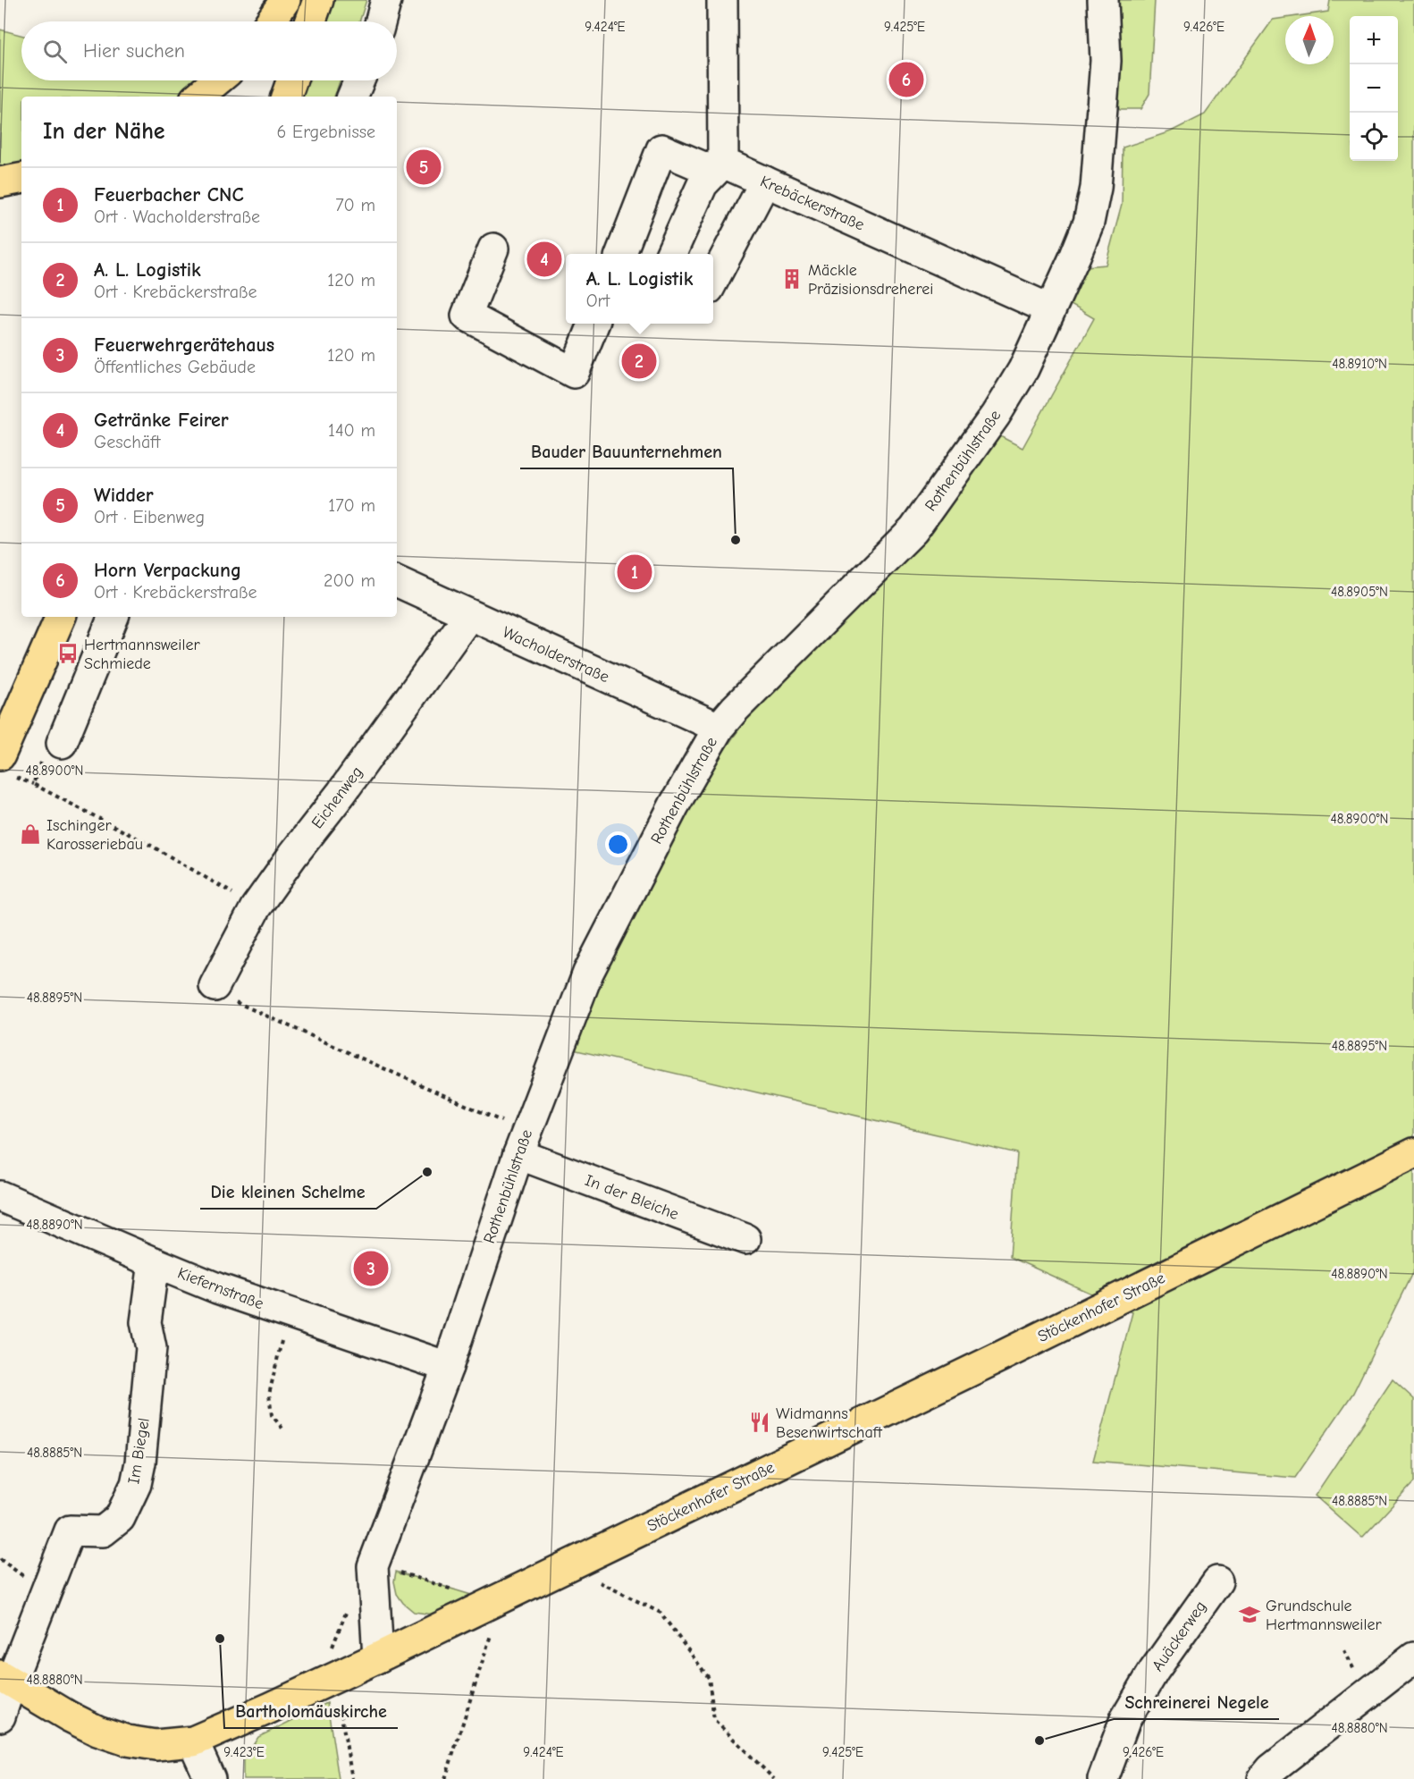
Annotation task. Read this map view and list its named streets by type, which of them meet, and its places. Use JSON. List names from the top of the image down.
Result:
{
  "streets": {
    "main road": ["Stöckenhofer Straße"],
    "street": [
      "Krebäckerstraße",
      "Rothenbühlstraße",
      "Wacholderstraße",
      "Eichenweg",
      "In der Bleiche",
      "Kiefernstraße",
      "Im Biegel",
      "Auäckerweg"
    ]
  },
  "crossings": [
    ["Krebäckerstraße", "Rothenbühlstraße"],
    ["Rothenbühlstraße", "Wacholderstraße"],
    ["Rothenbühlstraße", "In der Bleiche"],
    ["Rothenbühlstraße", "Kiefernstraße"],
    ["Rothenbühlstraße", "Stöckenhofer Straße"],
    ["Wacholderstraße", "Eichenweg"],
    ["Kiefernstraße", "Im Biegel"],
    ["Stöckenhofer Straße", "Im Biegel"]
  ],
  "places": {
    "building": ["Mäckle Präzisionsdreherei"],
    "other": [
      "Bauder Bauunternehmen",
      "Die kleinen Schelme",
      "Bartholomäuskirche",
      "Schreinerei Negele"
    ],
    "bus stop": ["Hertmannsweiler Schmiede"],
    "shop": ["Ischinger Karosseriebau"],
    "restaurant": ["Widmanns Besenwirtschaft"],
    "school or university": ["Grundschule Hertmannsweiler"]
  },
  "north": "top",
  "page": {
    "map_buttons": ["+", "−"],
    "search": "Hier suchen",
    "pins": [
      "6",
      "5",
      "4",
      "2",
      "1",
      "3"
    ],
    "heading": ["In der Nähe", "6 Ergebnisse"],
    "list": [
      {
        "mark": "1",
        "name": "Feuerbacher CNC",
        "note": "Ort · Wacholderstraße",
        "value": "70 m"
      },
      {
        "mark": "2",
        "name": "A. L. Logistik",
        "note": "Ort · Krebäckerstraße",
        "value": "120 m"
      },
      {
        "mark": "3",
        "name": "Feuerwehrgerätehaus",
        "note": "Öffentliches Gebäude",
        "value": "120 m"
      },
      {
        "mark": "4",
        "name": "Getränke Feirer",
        "note": "Geschäft",
        "value": "140 m"
      },
      {
        "mark": "5",
        "name": "Widder",
        "note": "Ort · Eibenweg",
        "value": "170 m"
      },
      {
        "mark": "6",
        "name": "Horn Verpackung",
        "note": "Ort · Krebäckerstraße",
        "value": "200 m"
      }
    ],
    "popup": ["A. L. Logistik", "Ort"]
  },
  "coordinates": [
    "9.424°E",
    "9.425°E",
    "9.426°E",
    "48.8910°N",
    "48.8905°N",
    "48.8900°N",
    "48.8895°N",
    "48.8890°N",
    "48.8885°N",
    "48.8880°N",
    "9.423°E"
  ]
}
